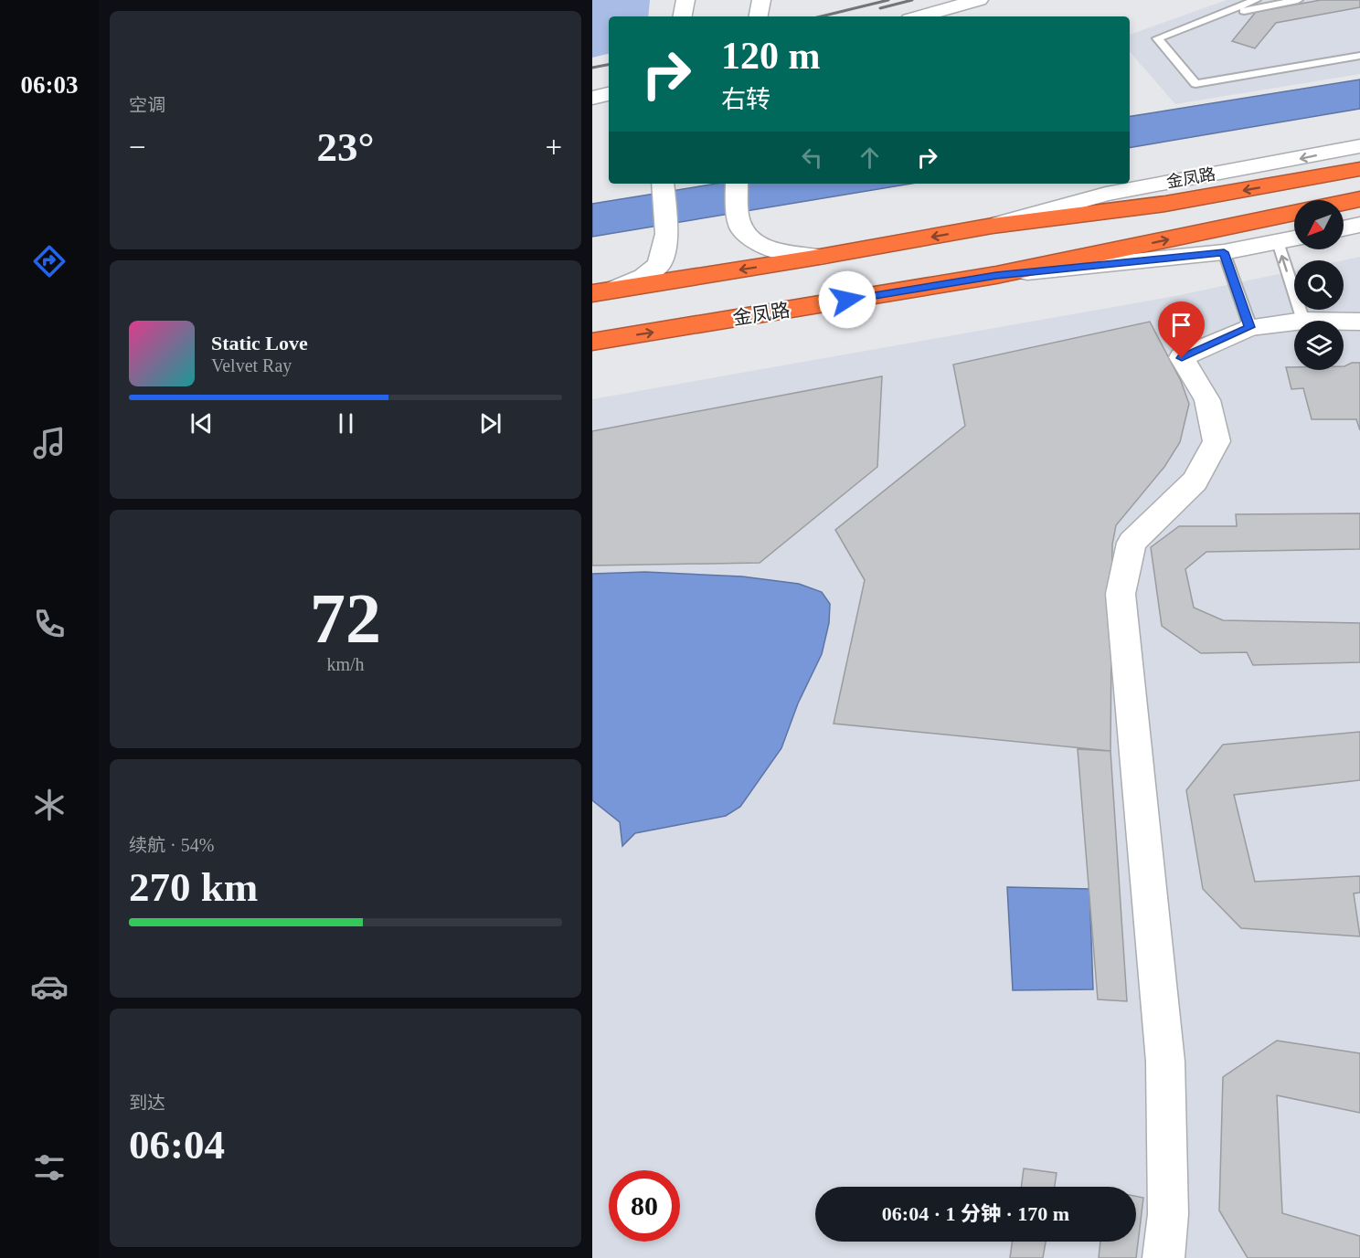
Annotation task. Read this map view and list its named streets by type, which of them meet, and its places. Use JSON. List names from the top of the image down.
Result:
{
  "streets": {
    "highway": ["金凤路"]
  },
  "north": "bottom left",
  "page": {
    "tabs": "06:03",
    "tile": [
      "空调",
      ["72", "km/h"],
      ["续航 · 54%", "270 km"],
      ["到达", "06:04"]
    ],
    "turn": ["120 m", "右转"],
    "heat": ["−", "23°", "+"],
    "song": ["Static Love", "Velvet Ray"],
    "limit": "80",
    "trip": "06:04 · 1 分钟 · 170 m"
  }
}
